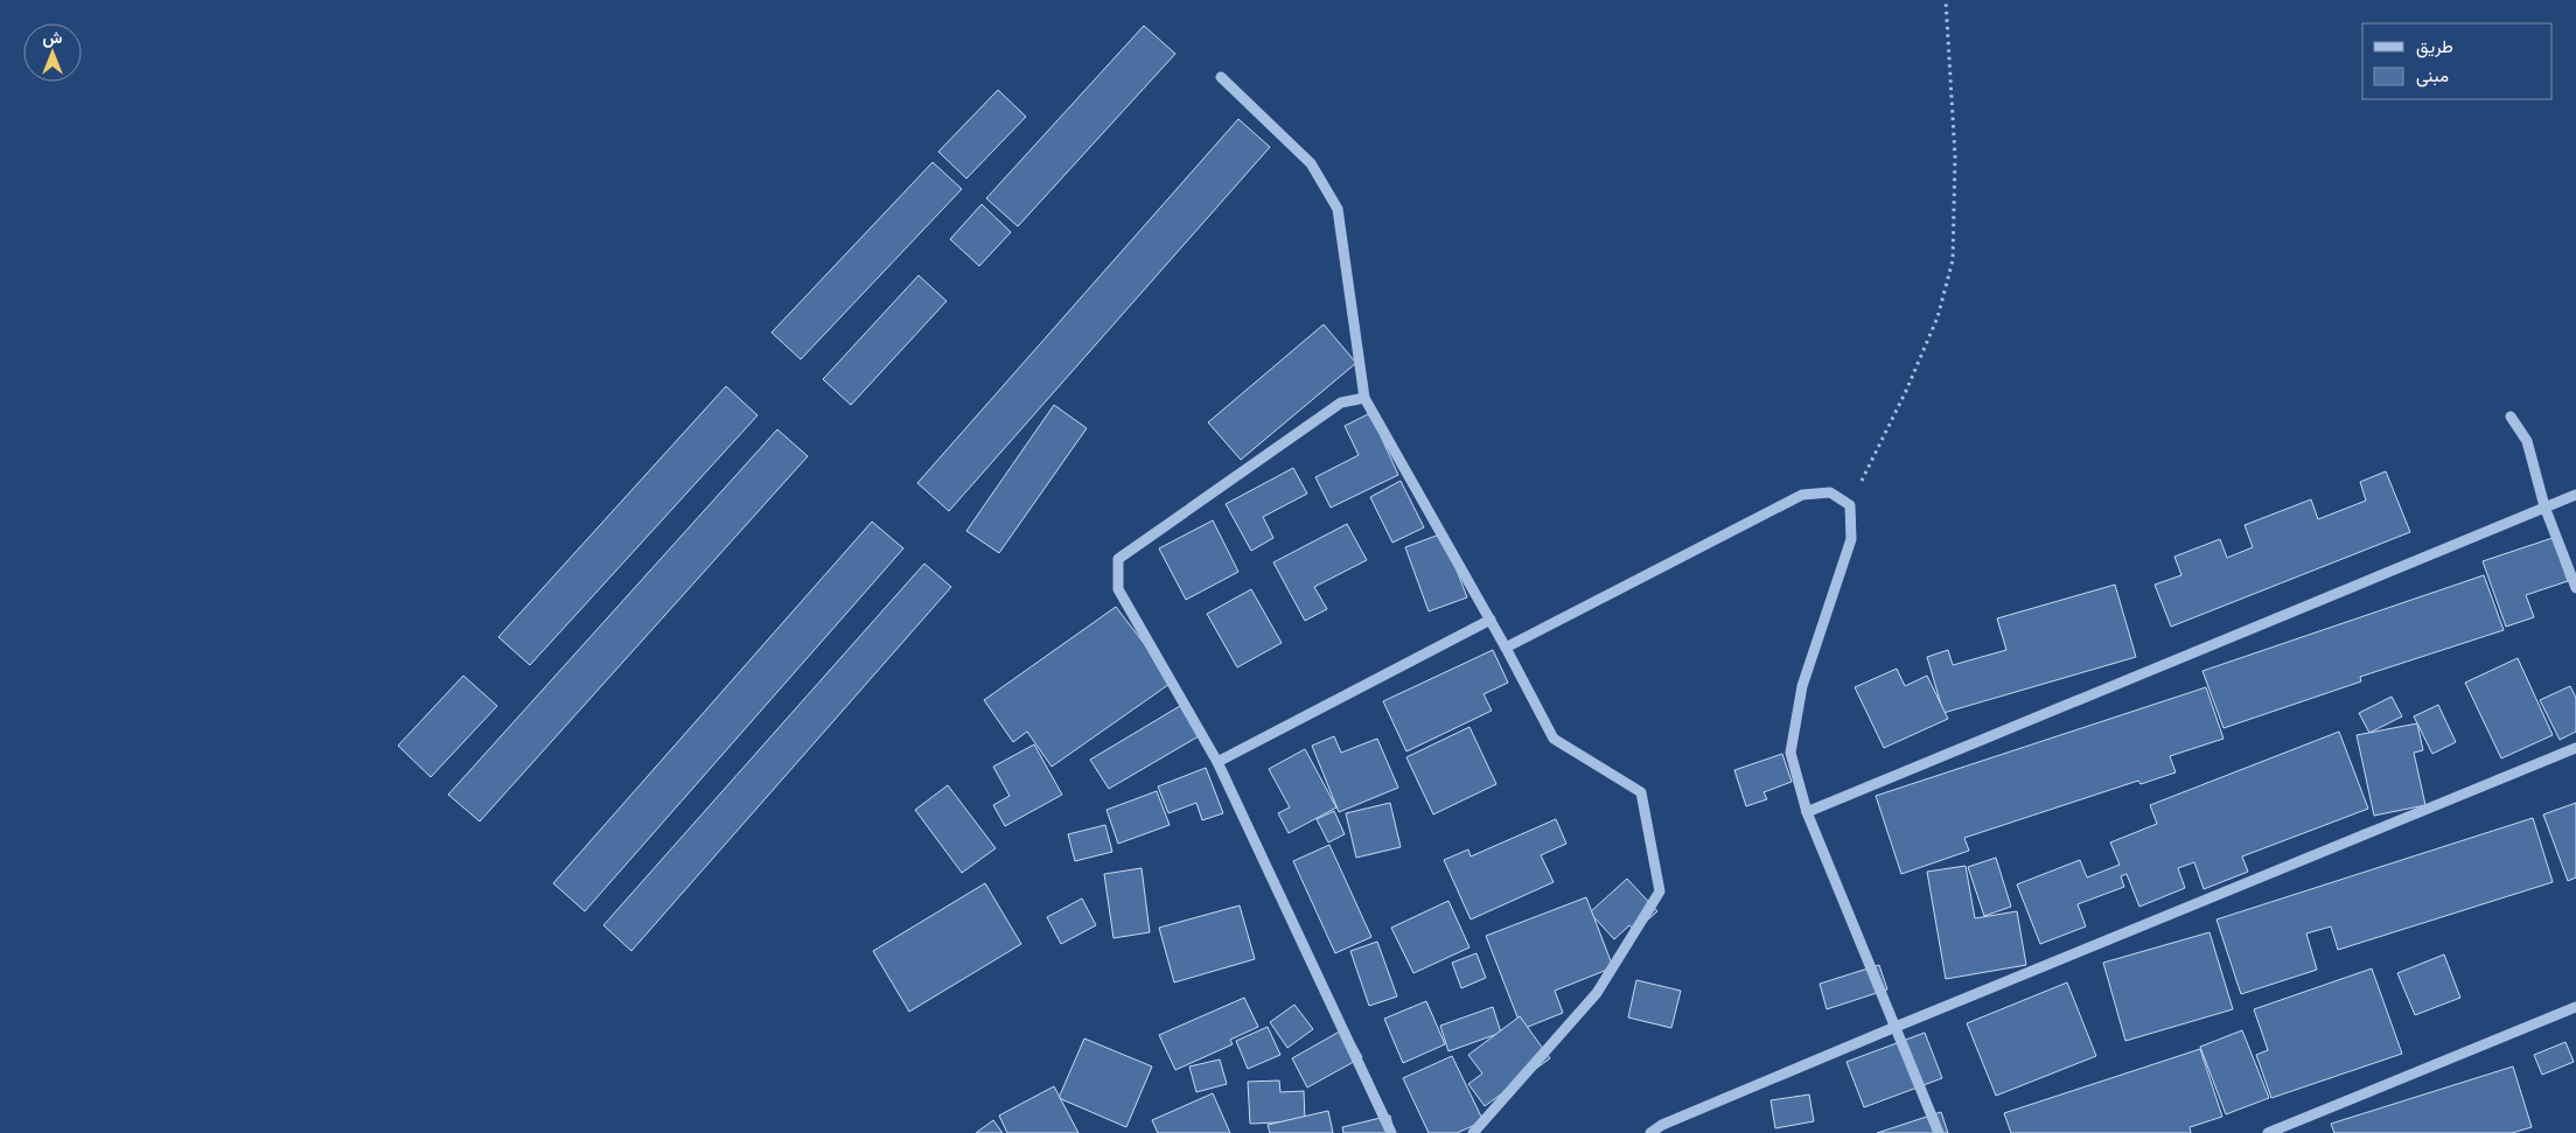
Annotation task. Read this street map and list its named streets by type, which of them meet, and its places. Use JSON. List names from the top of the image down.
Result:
{
  "legend": ["طريق", "مبنى"],
  "north": "top"
}
